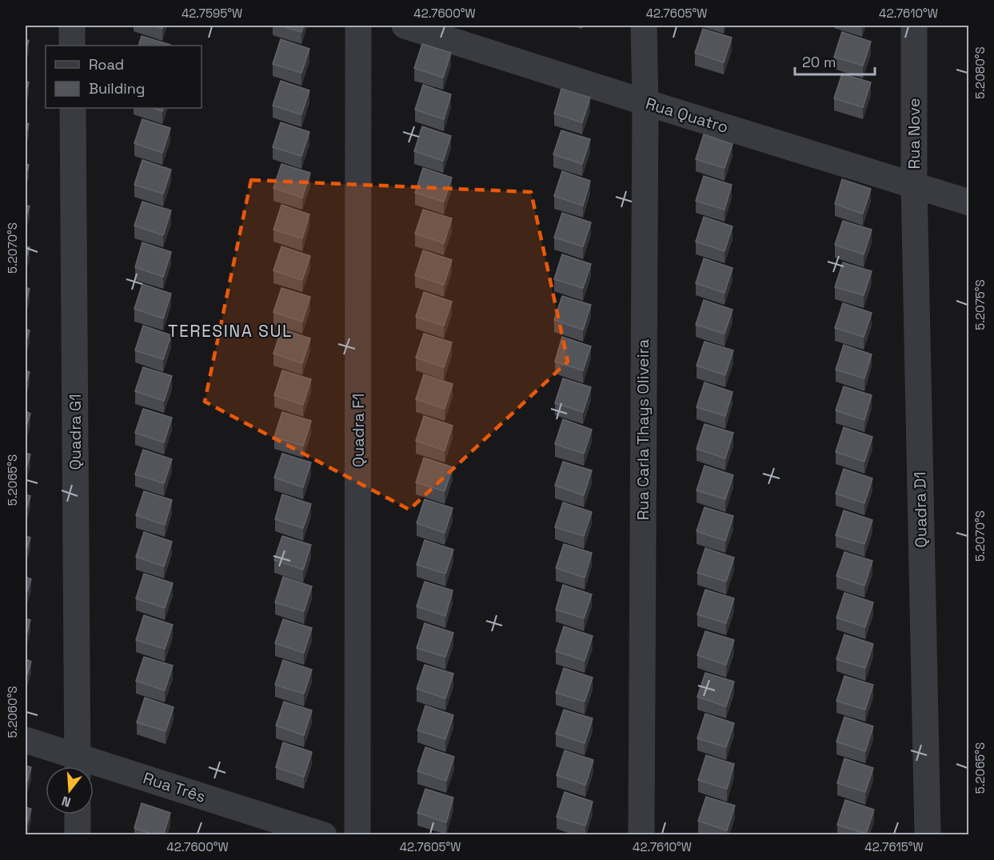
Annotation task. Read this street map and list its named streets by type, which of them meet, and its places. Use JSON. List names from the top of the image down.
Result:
{
  "streets": {
    "street": [
      "Rua Quatro",
      "Rua Nove",
      "Rua Carla Thays Oliveira",
      "Quadra F1",
      "Quadra G1",
      "Quadra D1",
      "Rua Três"
    ]
  },
  "crossings": [
    ["Rua Quatro", "Rua Nove"],
    ["Rua Quatro", "Rua Carla Thays Oliveira"],
    ["Rua Quatro", "Quadra D1"],
    ["Rua Nove", "Quadra D1"],
    ["Quadra G1", "Rua Três"]
  ],
  "districts": ["TERESINA SUL"],
  "legend": ["Road", "Building"],
  "scale_bar": "20 m",
  "north": "bottom",
  "coordinates": [
    "42.7595°W",
    "42.7600°W",
    "42.7605°W",
    "42.7610°W",
    "5.2080°S",
    "5.2070°S",
    "5.2075°S",
    "5.2065°S",
    "5.2060°S",
    "42.7615°W"
  ]
}
